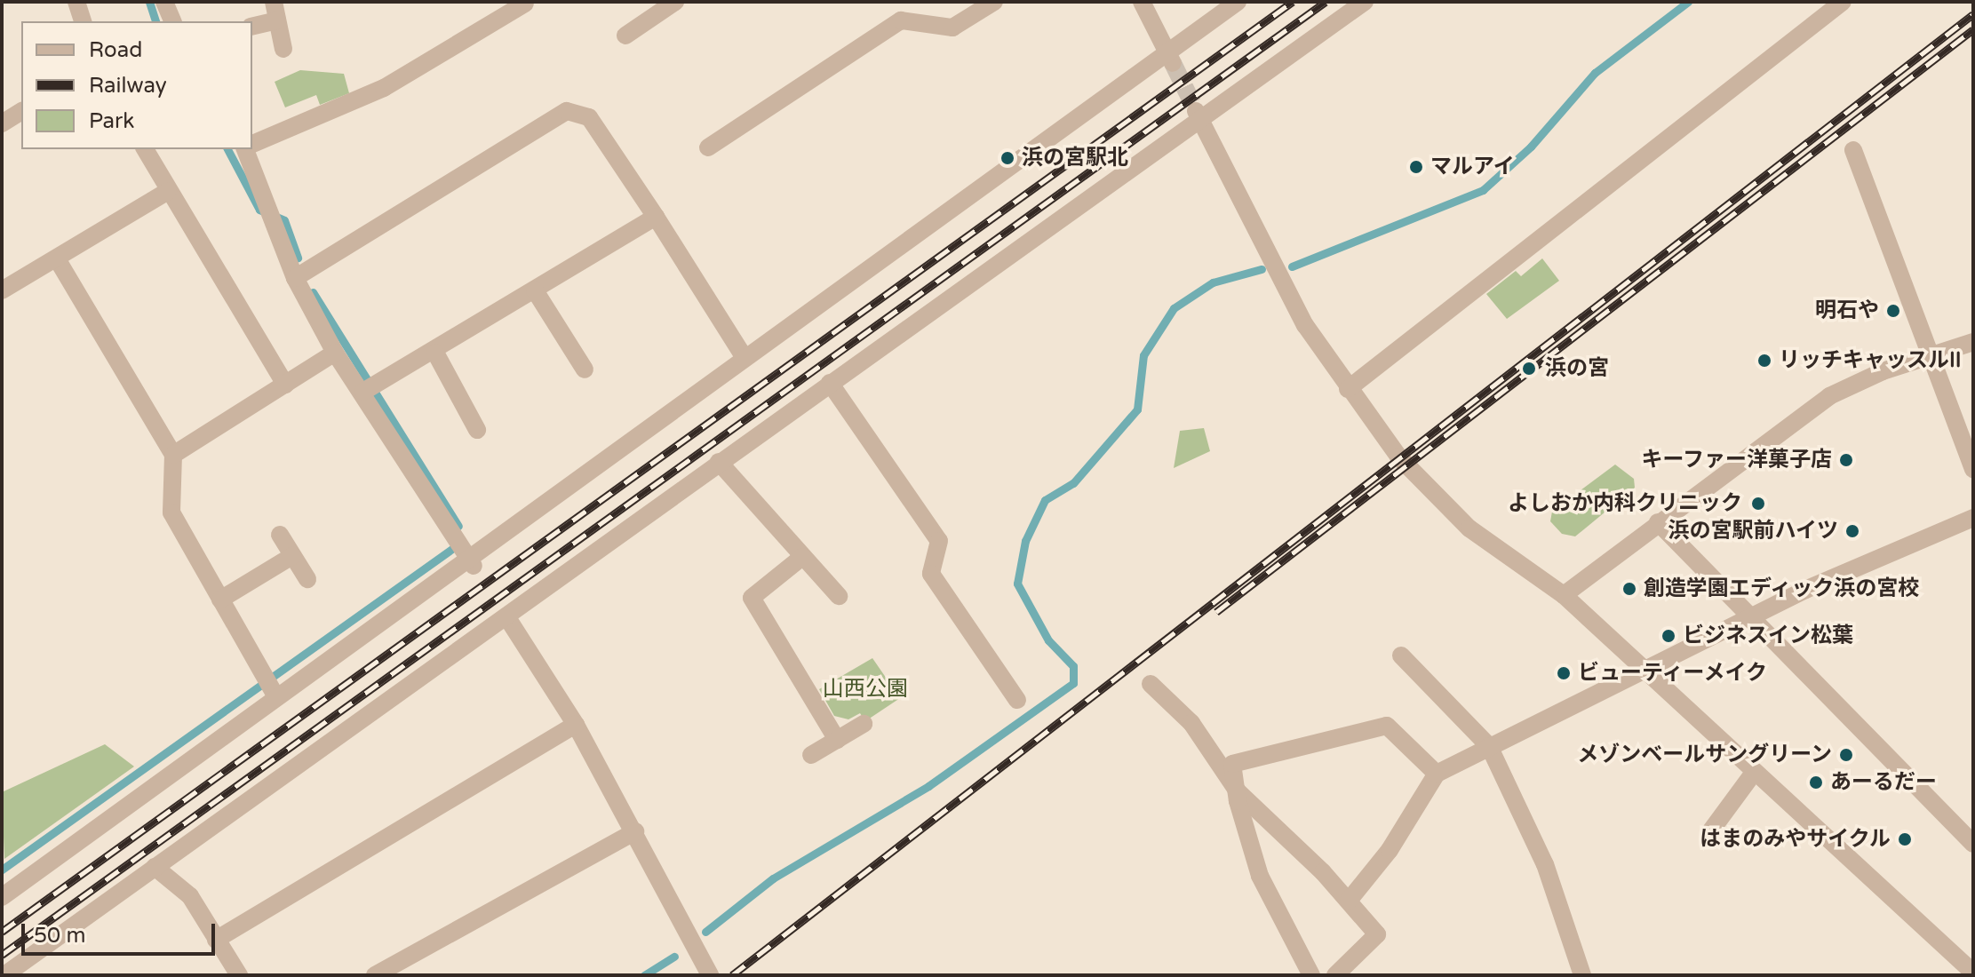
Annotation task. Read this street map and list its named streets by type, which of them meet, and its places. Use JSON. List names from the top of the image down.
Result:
{
  "parks": ["山西公園"],
  "places": [
    "浜の宮駅北",
    "マルアイ",
    "明石や",
    "リッチキャッスルII",
    "浜の宮",
    "キーファー洋菓子店",
    "よしおか内科クリニック",
    "浜の宮駅前ハイツ",
    "創造学園エディック浜の宮校",
    "ビジネスイン松葉",
    "ビューティーメイク",
    "メゾンベールサングリーン",
    "あーるだー",
    "はまのみやサイクル"
  ],
  "legend": ["Road", "Railway", "Park"],
  "scale_bar": "50 m"
}
